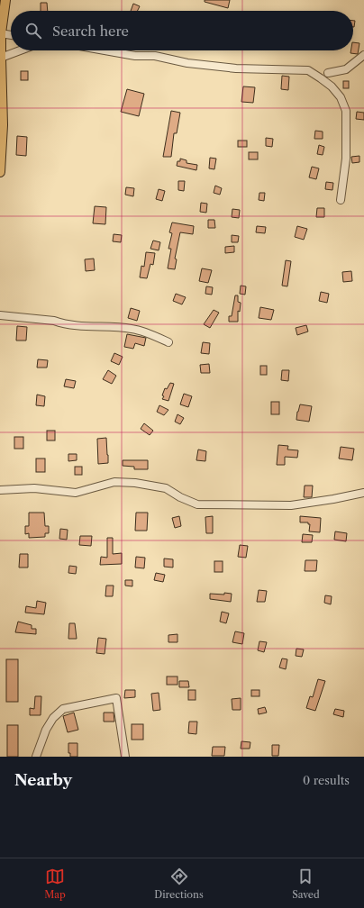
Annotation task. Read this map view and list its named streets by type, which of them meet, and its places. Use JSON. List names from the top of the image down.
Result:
{
  "page": {
    "search": "Search here",
    "heading": ["Nearby", "0 results"],
    "nav": ["Map", "Directions", "Saved"]
  }
}
